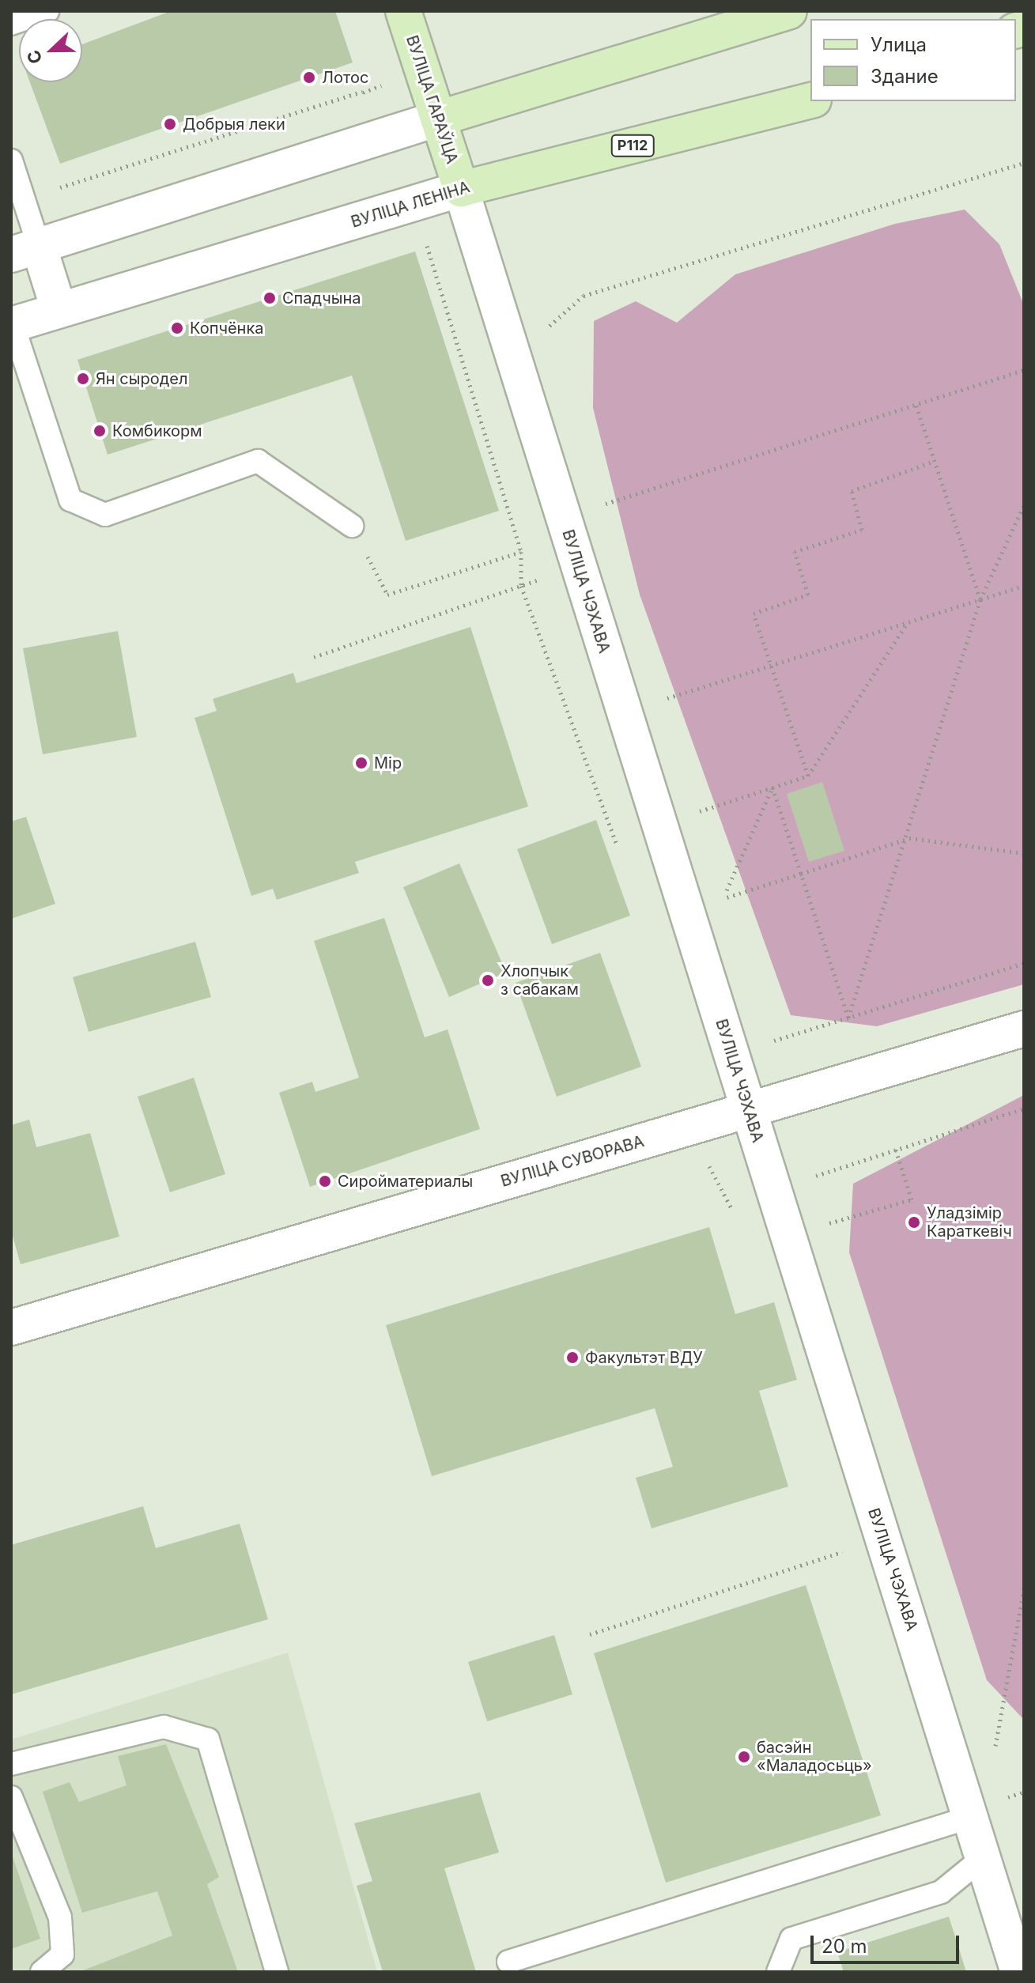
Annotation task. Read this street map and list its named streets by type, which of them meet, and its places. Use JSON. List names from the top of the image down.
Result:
{
  "streets": {
    "main road": ["ВУЛІЦА ГАРАЎЦА", "Р112", "ВУЛІЦА ЛЕНІНА"],
    "street": ["ВУЛІЦА ЧЭХАВА", "ВУЛІЦА СУВОРАВА"]
  },
  "crossings": [
    ["ВУЛІЦА ГАРАЎЦА", "ВУЛІЦА ЛЕНІНА"],
    ["ВУЛІЦА ГАРАЎЦА", "ВУЛІЦА ЧЭХАВА"],
    ["ВУЛІЦА ЛЕНІНА", "ВУЛІЦА ЧЭХАВА"],
    ["ВУЛІЦА ЧЭХАВА", "ВУЛІЦА СУВОРАВА"]
  ],
  "places": [
    "Лотос",
    "Добрыя леки",
    "Спадчына",
    "Копчёнка",
    "Ян сыродел",
    "Комбикорм",
    "Мір",
    "Хлопчык з сабакам",
    "Сиройматериалы",
    "Уладзімір Караткевіч",
    "Факультэт ВДУ",
    "басэйн «Маладосьць»"
  ],
  "legend": ["Улица", "Здание"],
  "scale_bar": "20 m",
  "north": "left"
}
